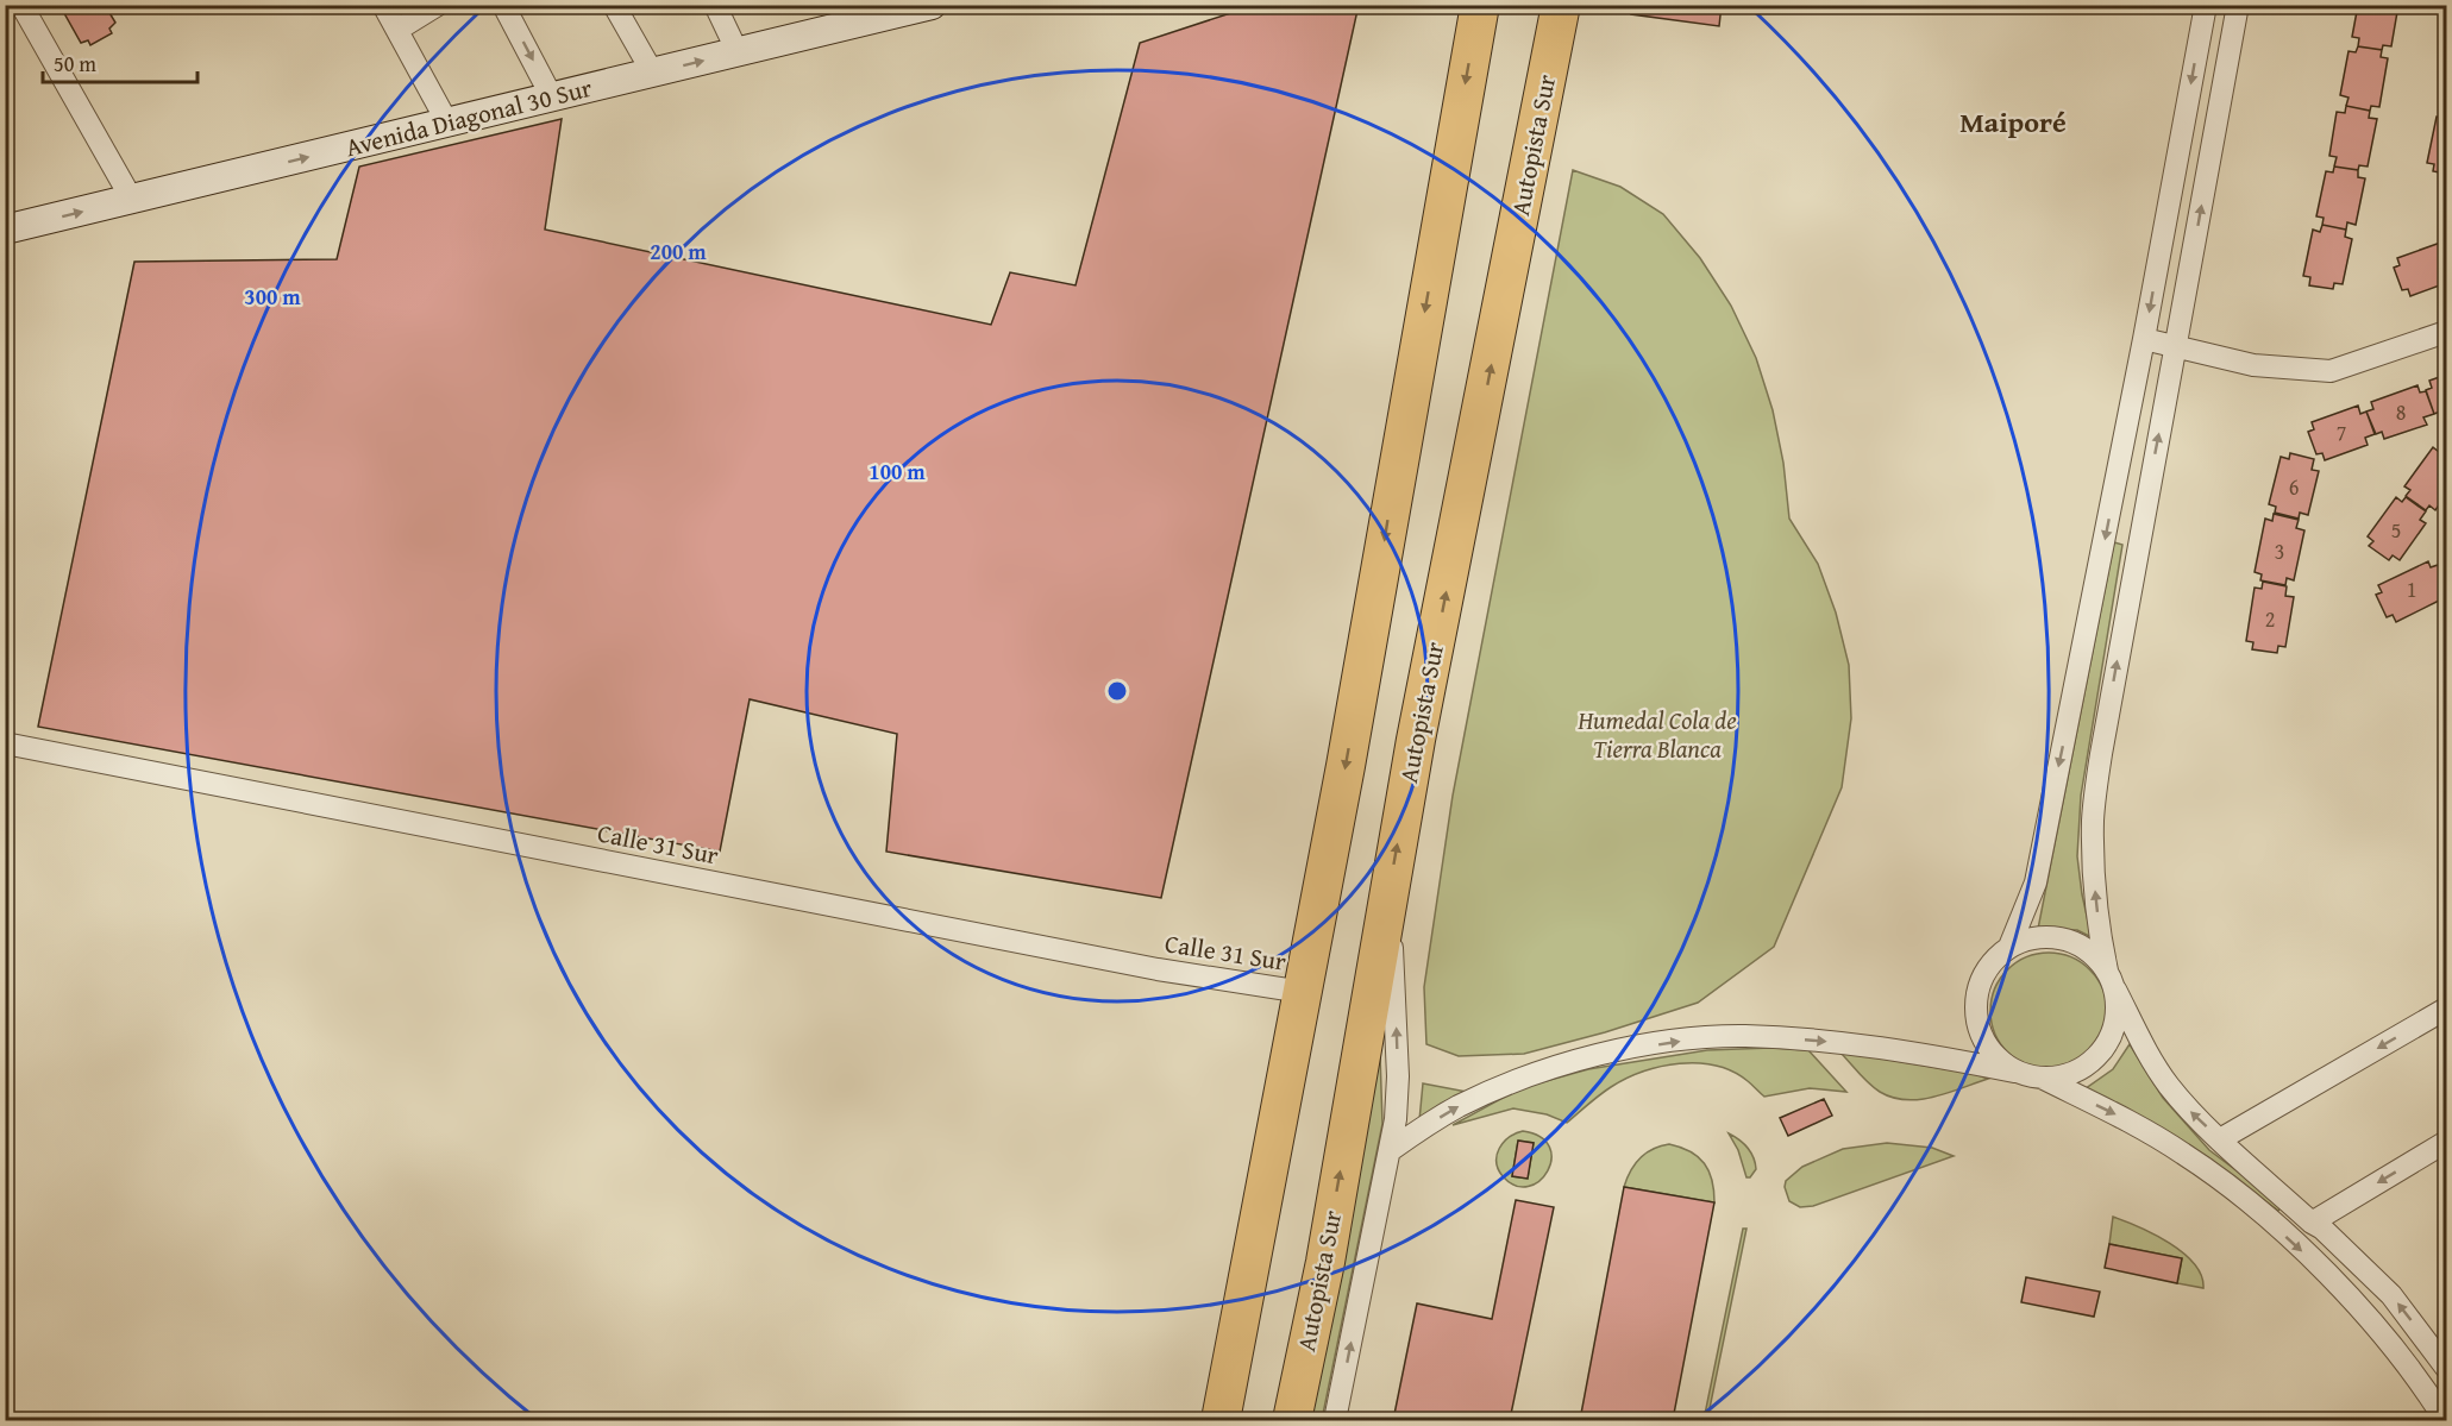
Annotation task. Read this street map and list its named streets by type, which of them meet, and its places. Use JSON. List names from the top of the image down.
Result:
{
  "streets": {
    "highway": ["Autopista Sur"],
    "street": ["Avenida Diagonal 30 Sur", "Calle 31 Sur"]
  },
  "one_way": ["Avenida Diagonal 30 Sur"],
  "districts": ["Maiporé"],
  "parks": ["Humedal Cola de Tierra Blanca"],
  "house_numbers": [
    "8",
    "7",
    "6",
    "5",
    "3",
    "1",
    "2"
  ],
  "scale_bar": "50 m",
  "rings": ["200 m", "300 m", "100 m"]
}
